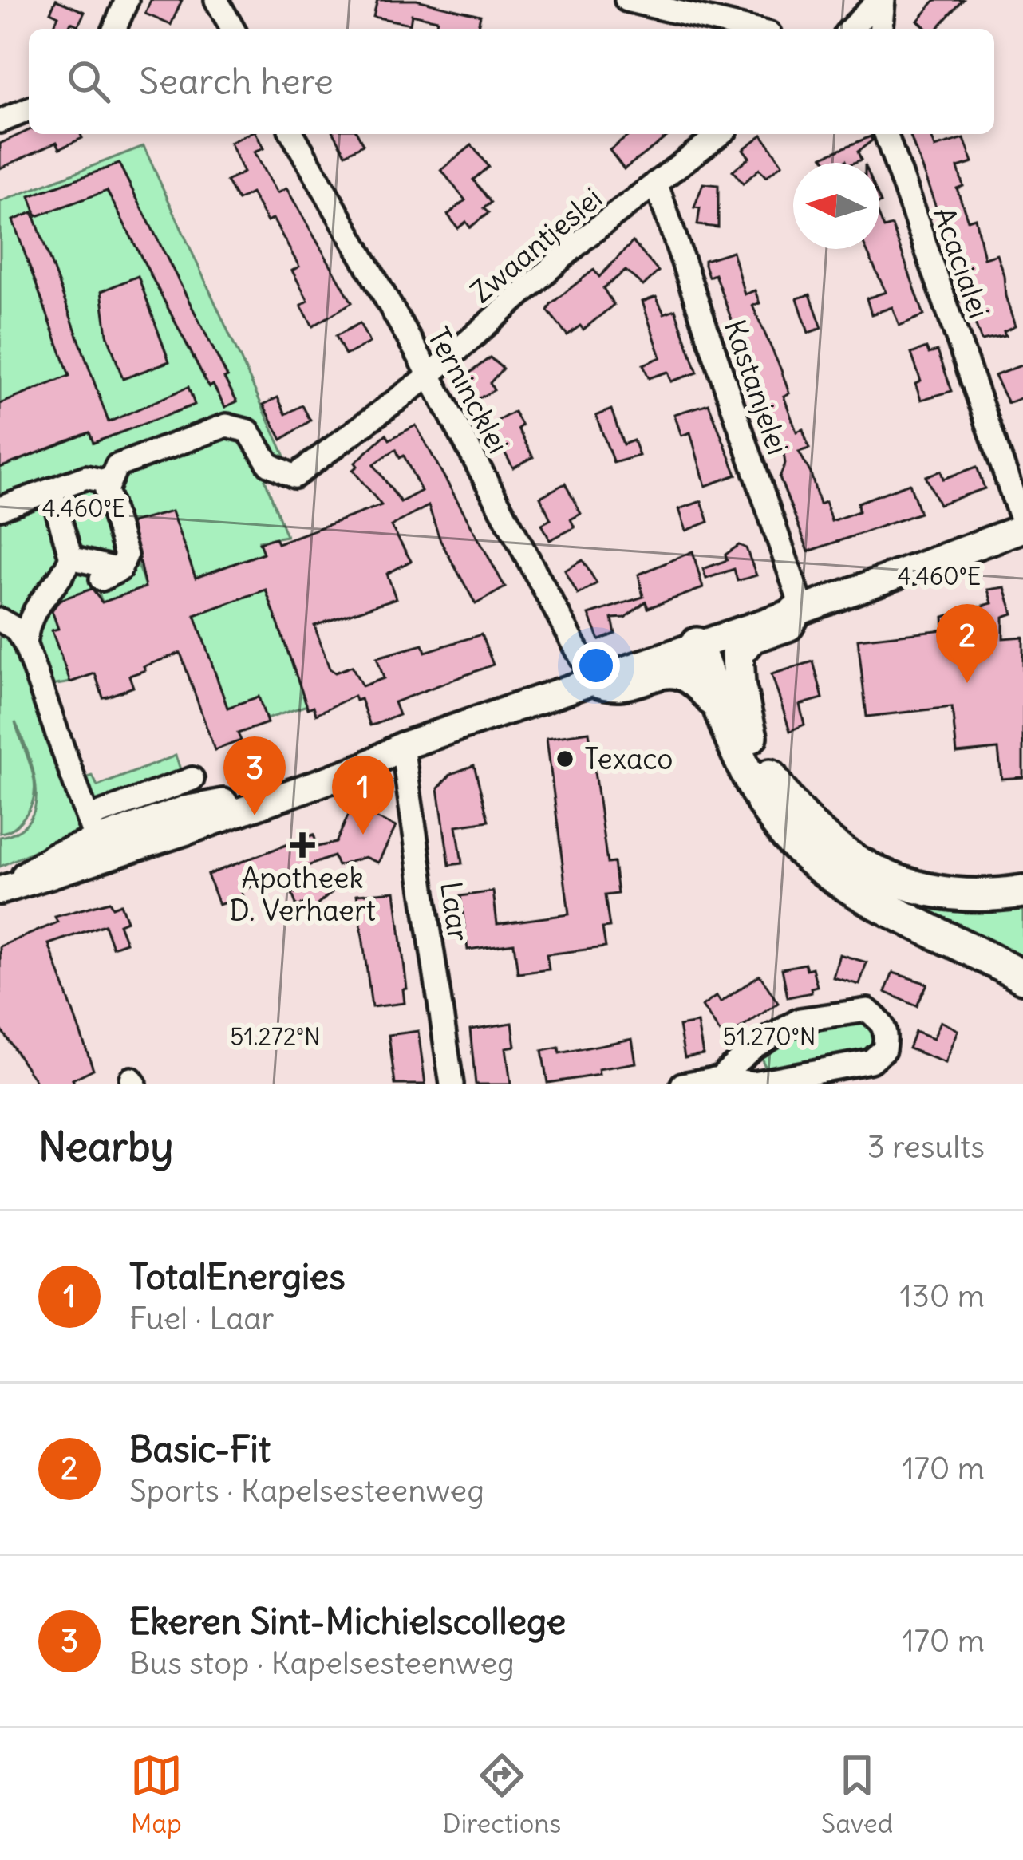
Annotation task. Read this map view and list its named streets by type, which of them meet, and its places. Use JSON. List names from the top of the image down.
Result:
{
  "streets": {
    "street": [
      "Zwaantjeslei",
      "Acacialei",
      "Kastanjelei",
      "Ternincklei",
      "Laar"
    ]
  },
  "crossings": [
    ["Zwaantjeslei", "Kastanjelei"],
    ["Zwaantjeslei", "Ternincklei"]
  ],
  "places": {
    "other": ["Texaco"],
    "health": ["Apotheek D. Verhaert"]
  },
  "north": "left",
  "page": {
    "search": "Search here",
    "pins": ["2", "3", "1"],
    "heading": ["Nearby", "3 results"],
    "list": [
      {
        "mark": "1",
        "name": "TotalEnergies",
        "note": "Fuel · Laar",
        "value": "130 m"
      },
      {
        "mark": "2",
        "name": "Basic-Fit",
        "note": "Sports · Kapelsesteenweg",
        "value": "170 m"
      },
      {
        "mark": "3",
        "name": "Ekeren Sint-Michielscollege",
        "note": "Bus stop · Kapelsesteenweg",
        "value": "170 m"
      }
    ],
    "nav": ["Map", "Directions", "Saved"]
  },
  "coordinates": ["4.460°E", "51.272°N", "51.270°N"]
}
